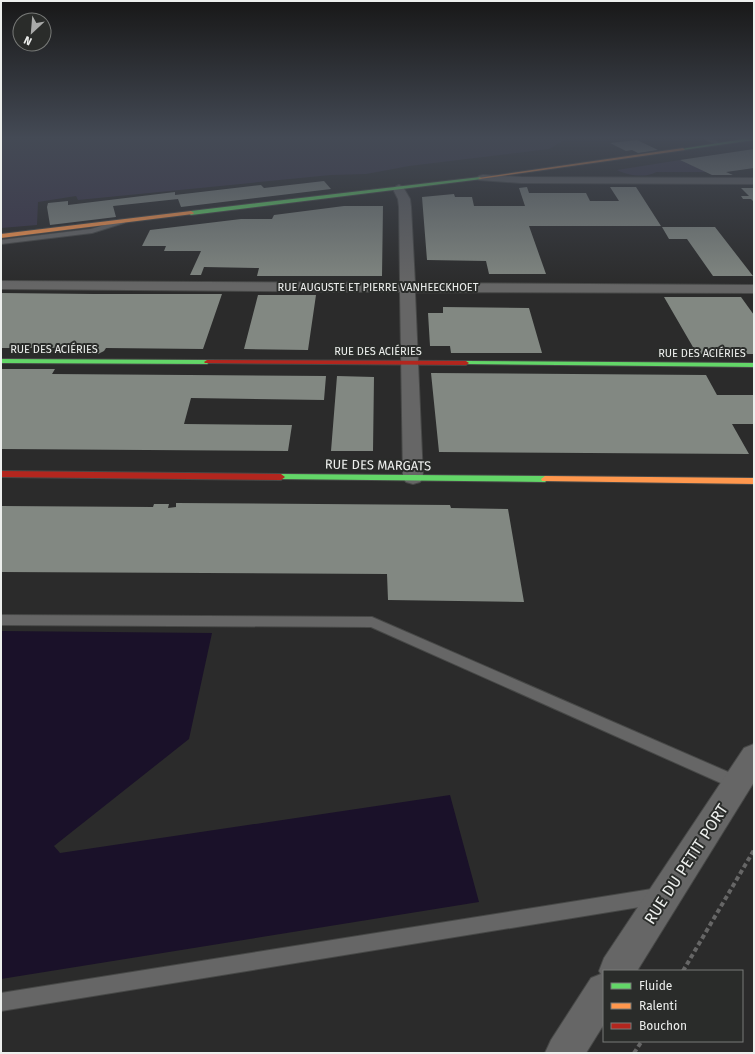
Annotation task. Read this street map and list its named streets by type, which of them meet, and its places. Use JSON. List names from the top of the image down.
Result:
{
  "streets": {
    "street": [
      "RUE AUGUSTE ET PIERRE VANHEECKHOET",
      "RUE DES ACIÉRIES",
      "RUE DES MARGATS",
      "RUE DU PETIT PORT"
    ]
  },
  "legend": ["Fluide", "Ralenti", "Bouchon"],
  "north": "bottom left"
}
